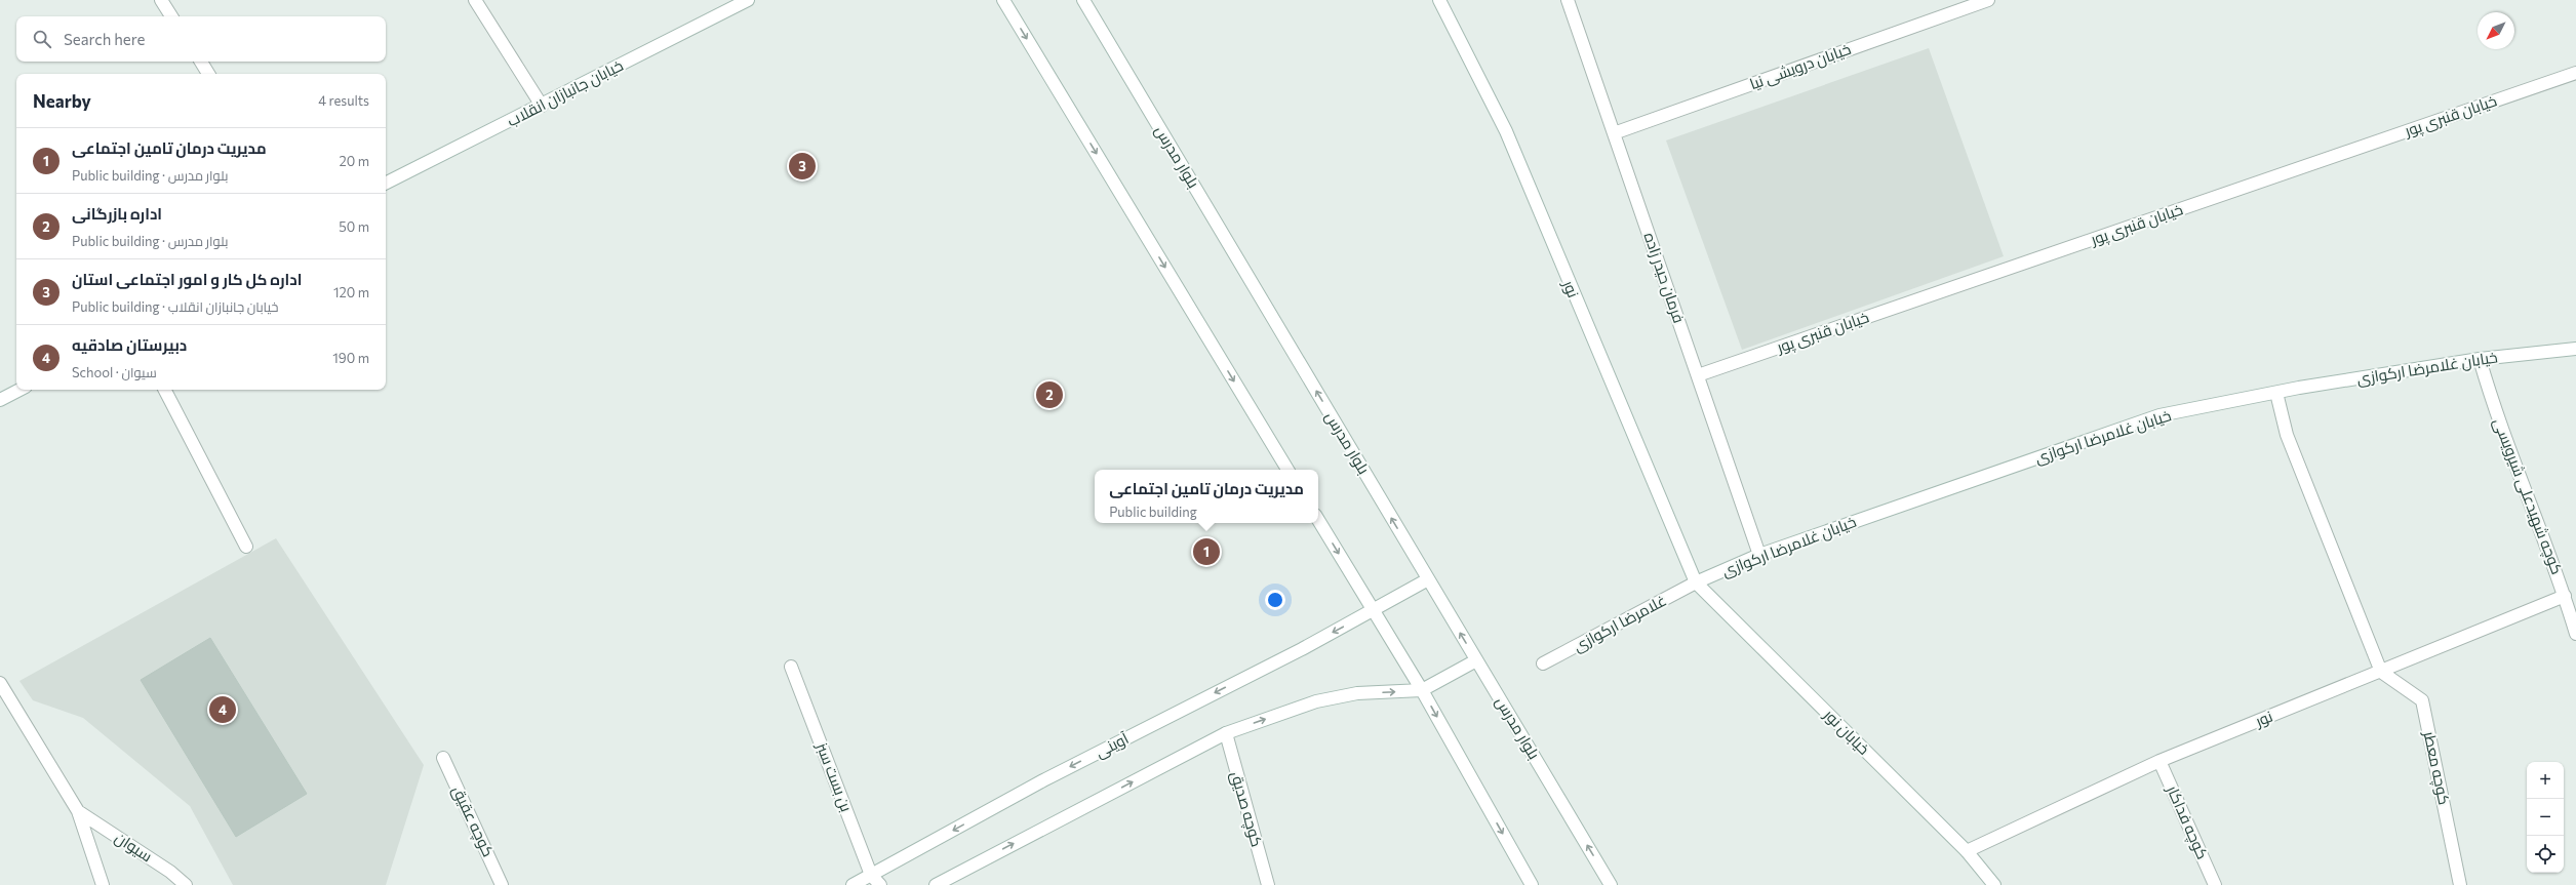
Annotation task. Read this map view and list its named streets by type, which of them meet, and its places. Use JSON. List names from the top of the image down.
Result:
{
  "streets": {
    "street": [
      "خیابان درویشی نیا",
      "خیابان جانبازان انقلاب",
      "خیابان قنبری پور",
      "بلوار مدرس",
      "فرمان حیدر زاده",
      "نور",
      "خیابان غلامرضا ارکوازی",
      "کوچه شهیدعلی شیرویسی",
      "غلامرضا ارکوازی",
      "خیابان نور",
      "آوینی",
      "کوچه معطر",
      "بن بست سبز",
      "کوچه صدیق",
      "کوچه عقیق",
      "کوچه فداکار",
      "سیوان"
    ]
  },
  "crossings": [
    ["خیابان درویشی نیا", "فرمان حیدر زاده"],
    ["خیابان قنبری پور", "فرمان حیدر زاده"],
    ["بلوار مدرس", "آوینی"],
    ["فرمان حیدر زاده", "خیابان غلامرضا ارکوازی"],
    ["نور", "خیابان غلامرضا ارکوازی"],
    ["نور", "کوچه شهیدعلی شیرویسی"],
    ["نور", "غلامرضا ارکوازی"],
    ["نور", "خیابان نور"],
    ["نور", "کوچه معطر"],
    ["نور", "کوچه فداکار"],
    ["خیابان غلامرضا ارکوازی", "کوچه شهیدعلی شیرویسی"],
    ["خیابان غلامرضا ارکوازی", "غلامرضا ارکوازی"],
    ["خیابان غلامرضا ارکوازی", "خیابان نور"],
    ["غلامرضا ارکوازی", "خیابان نور"],
    ["آوینی", "بن بست سبز"]
  ],
  "north": "bottom left",
  "page": {
    "search": "Search here",
    "heading": ["Nearby", "4 results"],
    "list": [
      {
        "mark": "1",
        "name": "مدیریت درمان تامین اجتماعی",
        "note": "Public building · بلوار مدرس",
        "value": "20 m"
      },
      {
        "mark": "2",
        "name": "اداره بازرگانی",
        "note": "Public building · بلوار مدرس",
        "value": "50 m"
      },
      {
        "mark": "3",
        "name": "اداره کل کار و امور اجتماعی استان",
        "note": "Public building · خیابان جانبازان انقلاب",
        "value": "120 m"
      },
      {
        "mark": "4",
        "name": "دبیرستان صادقیه",
        "note": "School · سیوان",
        "value": "190 m"
      }
    ],
    "pins": [
      "3",
      "2",
      "1",
      "4"
    ],
    "popup": ["مدیریت درمان تامین اجتماعی", "Public building"],
    "map_buttons": ["+", "−"]
  }
}
